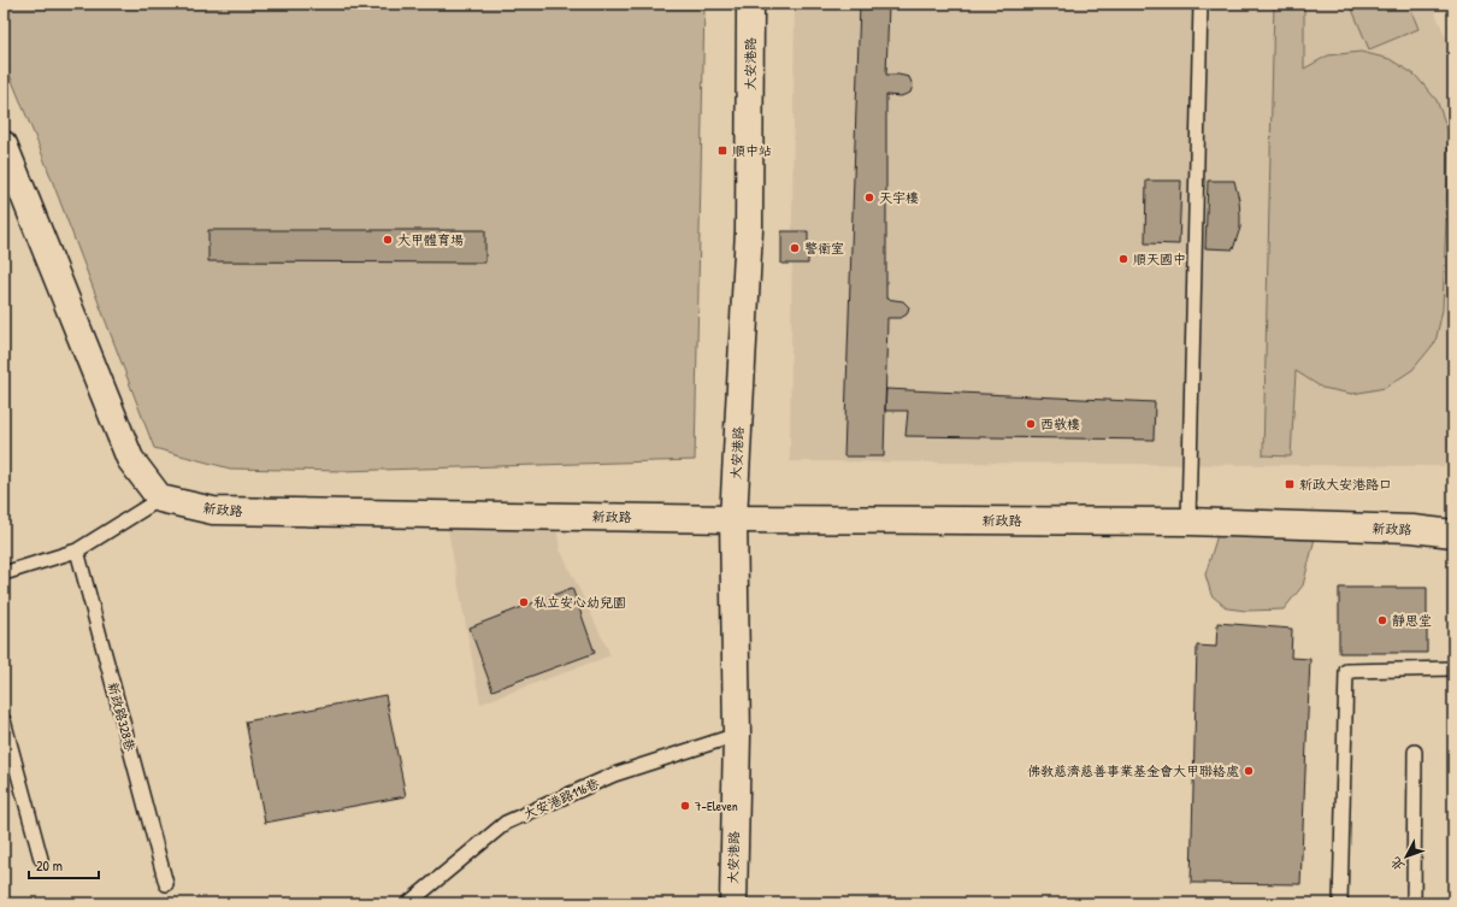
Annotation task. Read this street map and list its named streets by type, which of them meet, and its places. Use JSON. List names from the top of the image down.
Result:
{
  "streets": {
    "street": ["大安港路", "新政路"],
    "lane": ["新政路328巷", "大安港路116巷"]
  },
  "crossings": [
    ["大安港路", "新政路"],
    ["大安港路", "大安港路116巷"]
  ],
  "places": {
    "transit": ["順中站", "新政大安港路口"],
    "other": [
      "天宇樓",
      "大甲體育場",
      "警衛室",
      "順天國中",
      "西敬樓",
      "私立安心幼兒園",
      "靜思堂",
      "佛教慈濟慈善事業基金會大甲聯絡處",
      "7-Eleven"
    ]
  },
  "scale_bar": "20 m",
  "north": "bottom left"
}
